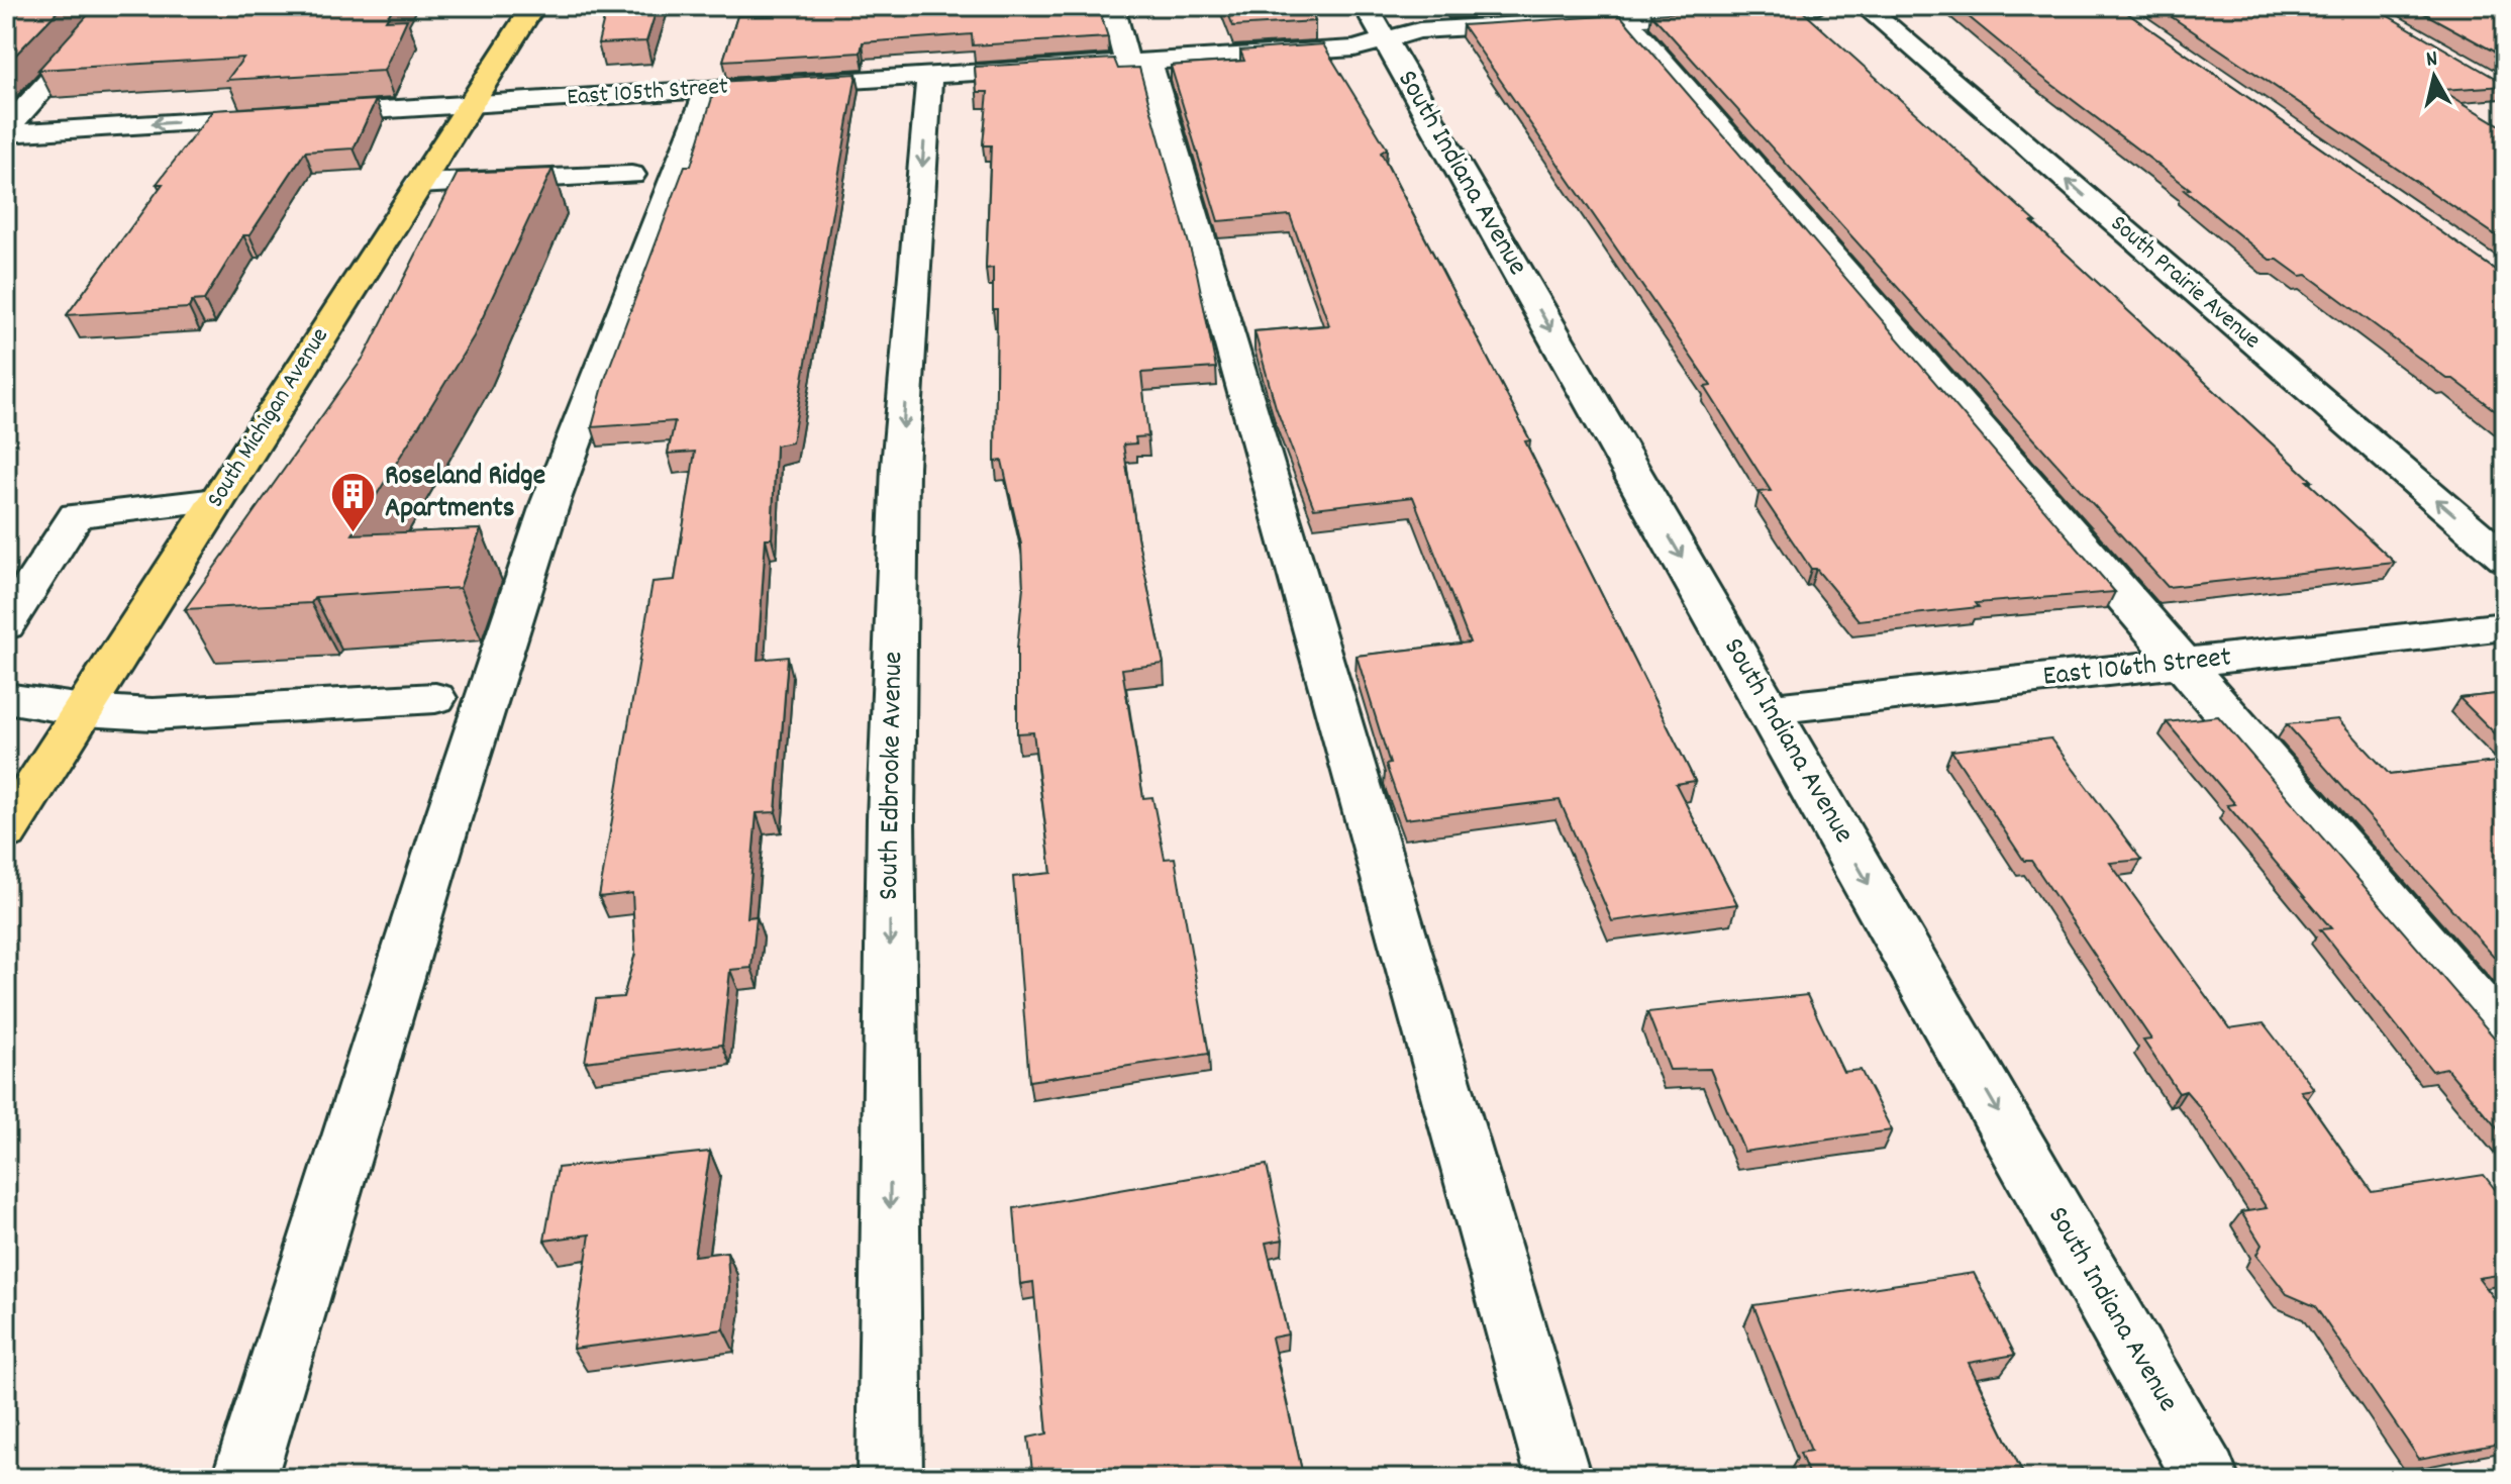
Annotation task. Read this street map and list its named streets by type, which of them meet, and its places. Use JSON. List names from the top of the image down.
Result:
{
  "streets": {
    "main road": ["South Michigan Avenue"],
    "street": [
      "East 105th Street",
      "South Indiana Avenue",
      "South Prairie Avenue",
      "East 106th Street",
      "South Edbrooke Avenue"
    ]
  },
  "crossings": [
    ["East 105th Street", "South Indiana Avenue"],
    ["East 105th Street", "South Michigan Avenue"],
    ["East 105th Street", "South Edbrooke Avenue"],
    ["South Indiana Avenue", "East 106th Street"]
  ],
  "places": {
    "building": ["Roseland Ridge Apartments"]
  },
  "north": "top"
}
